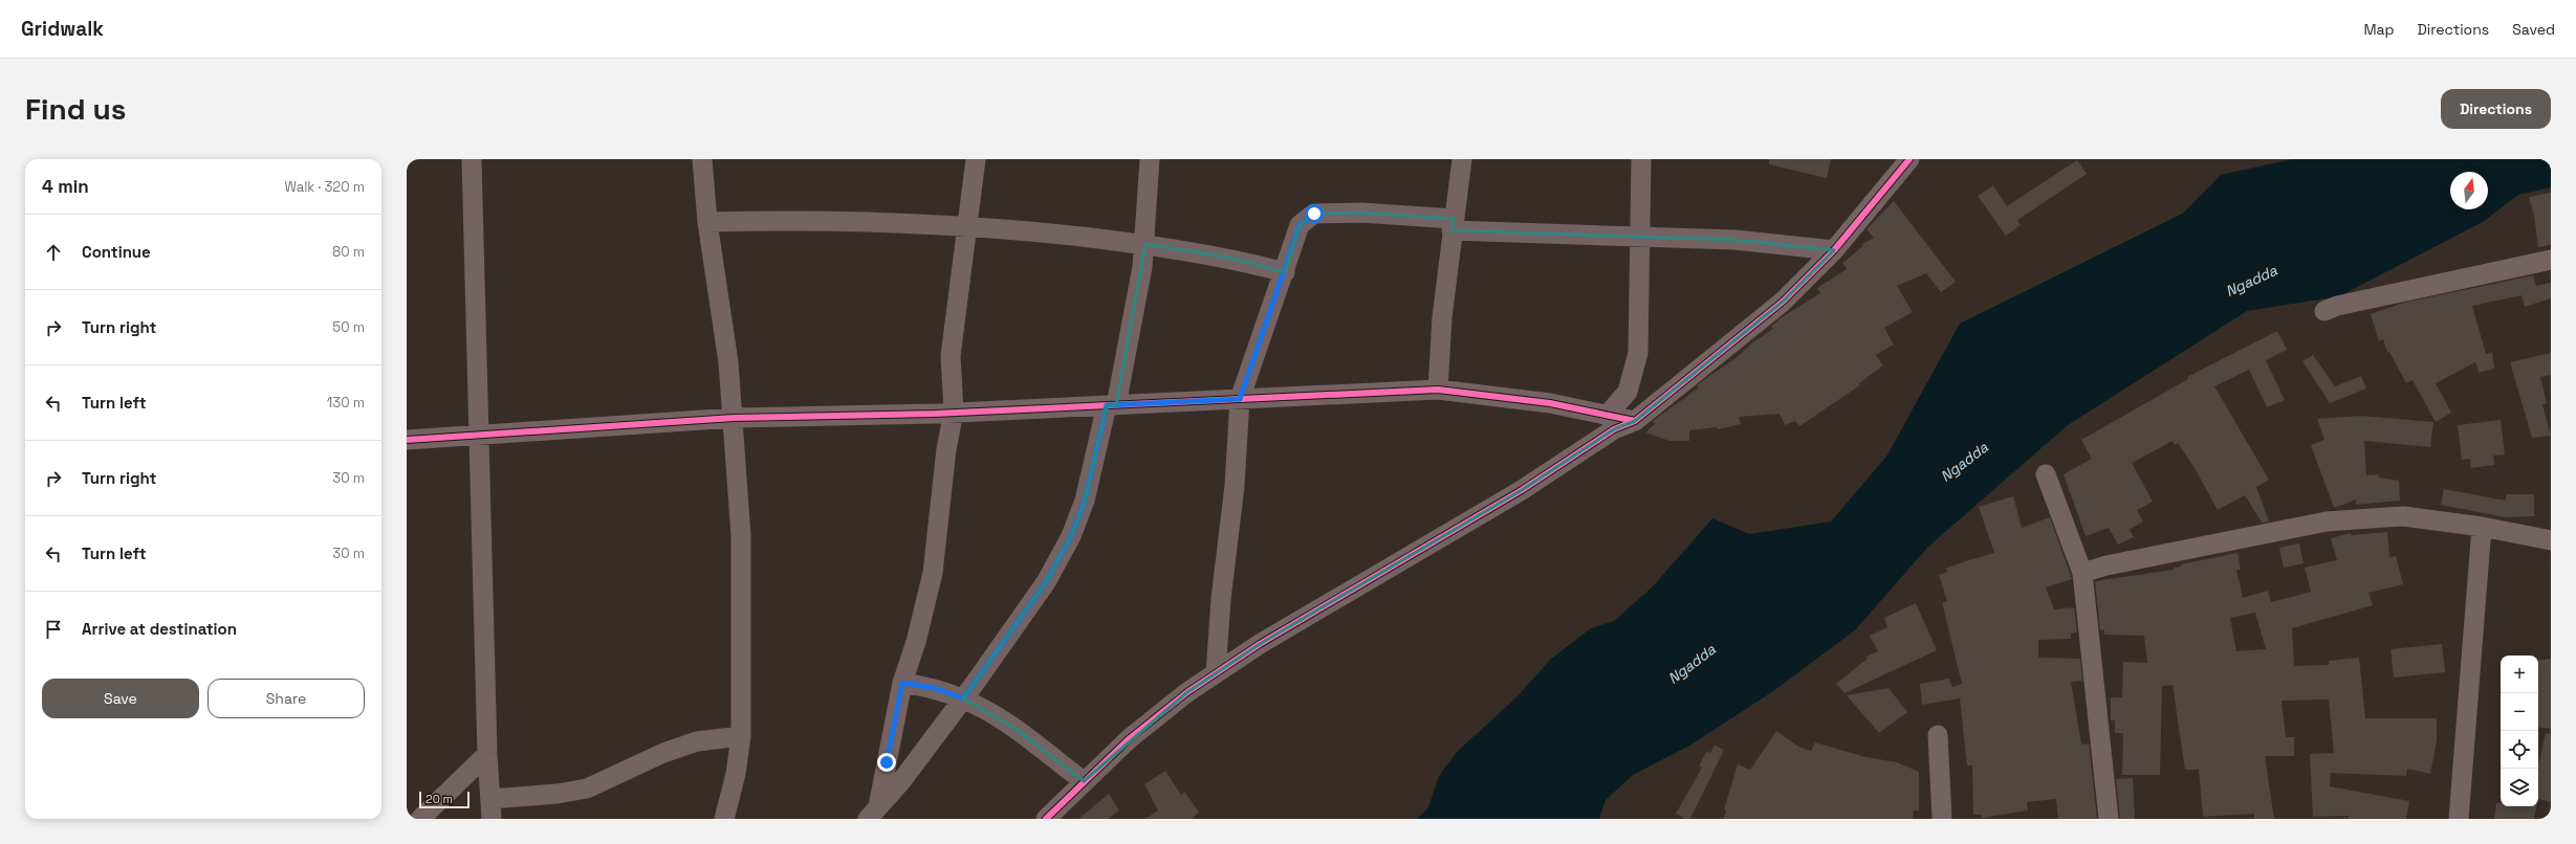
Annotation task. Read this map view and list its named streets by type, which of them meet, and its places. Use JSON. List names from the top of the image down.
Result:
{
  "water": ["Ngadda"],
  "scale_bar": "20 m",
  "north": "top",
  "page": {
    "header": "Gridwalk",
    "nav": ["Map", "Directions", "Saved"],
    "buttons": [
      "Directions",
      ["Save", "Share"]
    ],
    "title": "Find us",
    "heading": ["4 min", "Walk · 320 m"],
    "list": [
      ["Continue", "80 m"],
      ["Turn right", "50 m"],
      ["Turn left", "130 m"],
      ["Turn right", "30 m"],
      ["Turn left", "30 m"],
      "Arrive at destination"
    ],
    "map_buttons": ["+", "−"],
    "scale": "20 m"
  }
}
